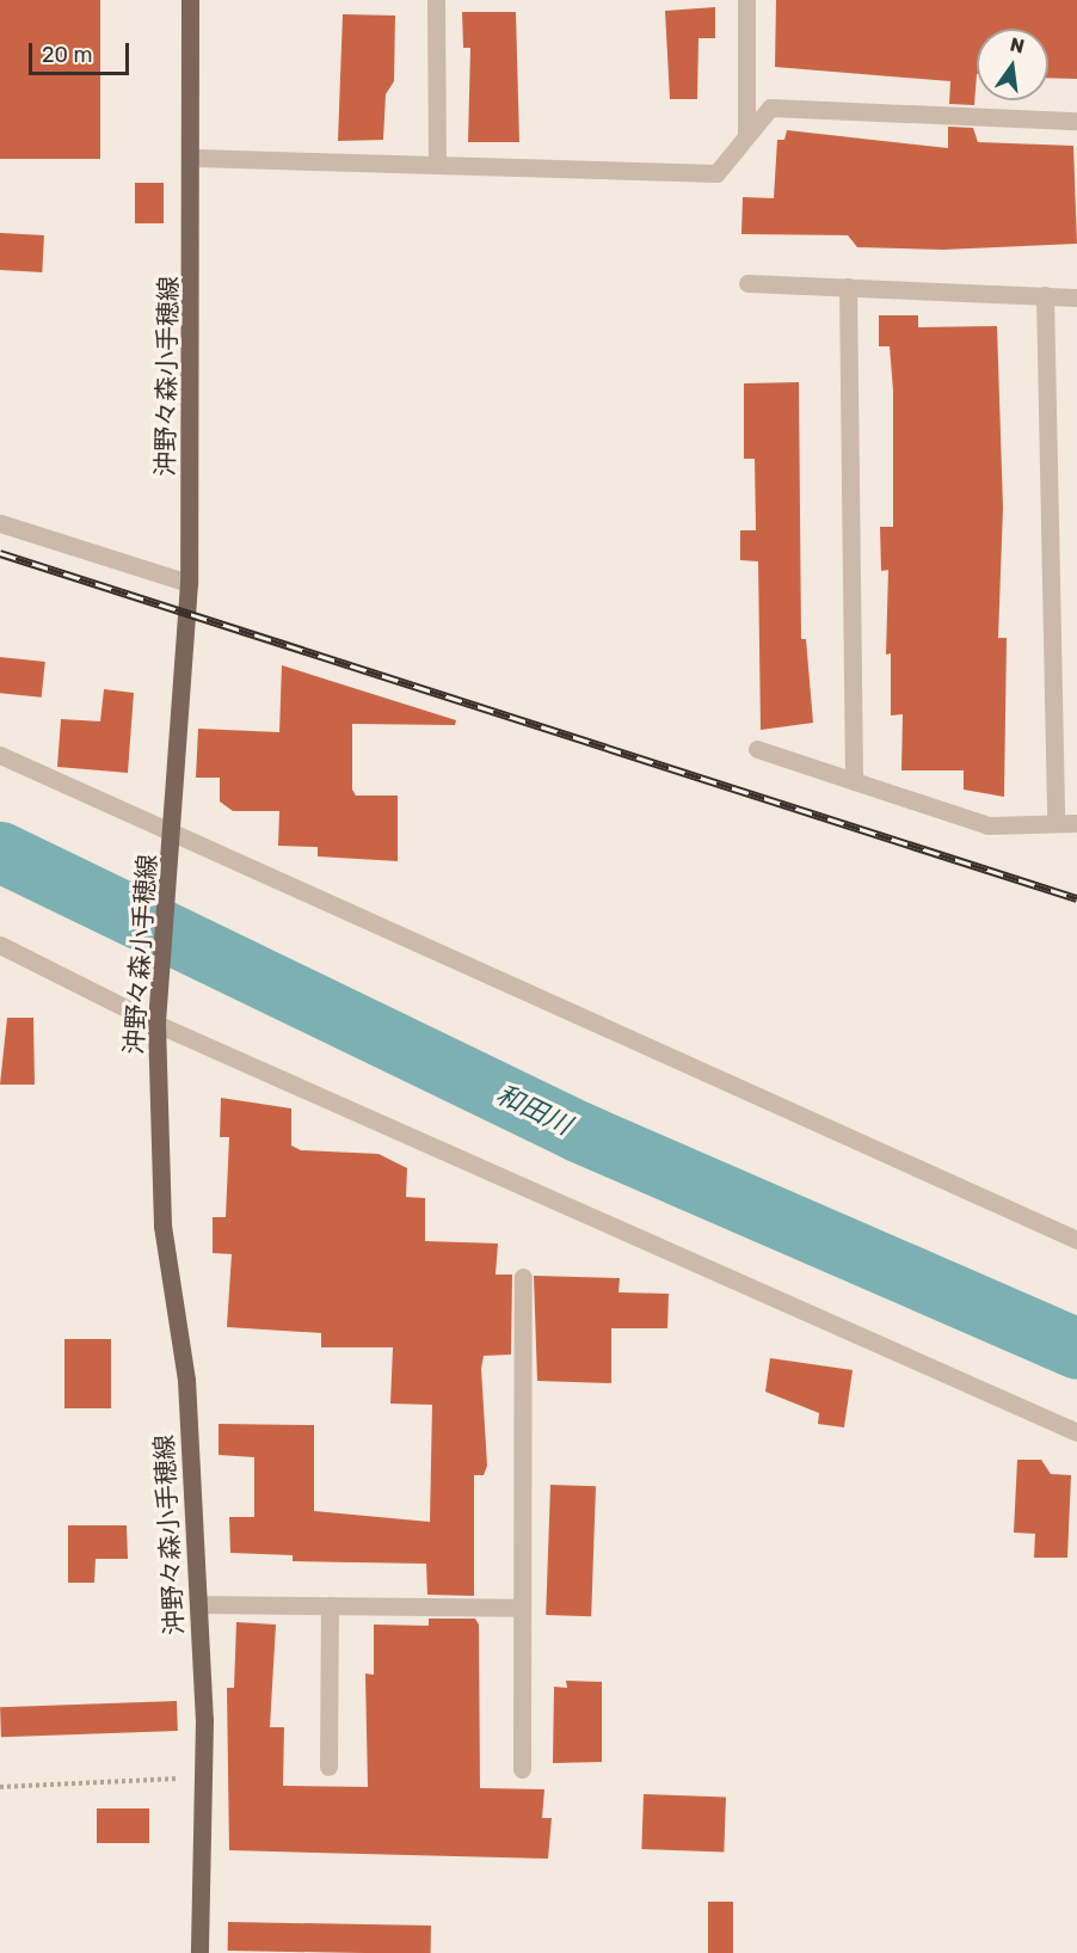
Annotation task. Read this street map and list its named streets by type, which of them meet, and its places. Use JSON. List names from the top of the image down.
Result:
{
  "streets": {
    "main road": ["沖野々森小手穂線"]
  },
  "water": ["和田川"],
  "scale_bar": "20 m",
  "north": "top"
}
